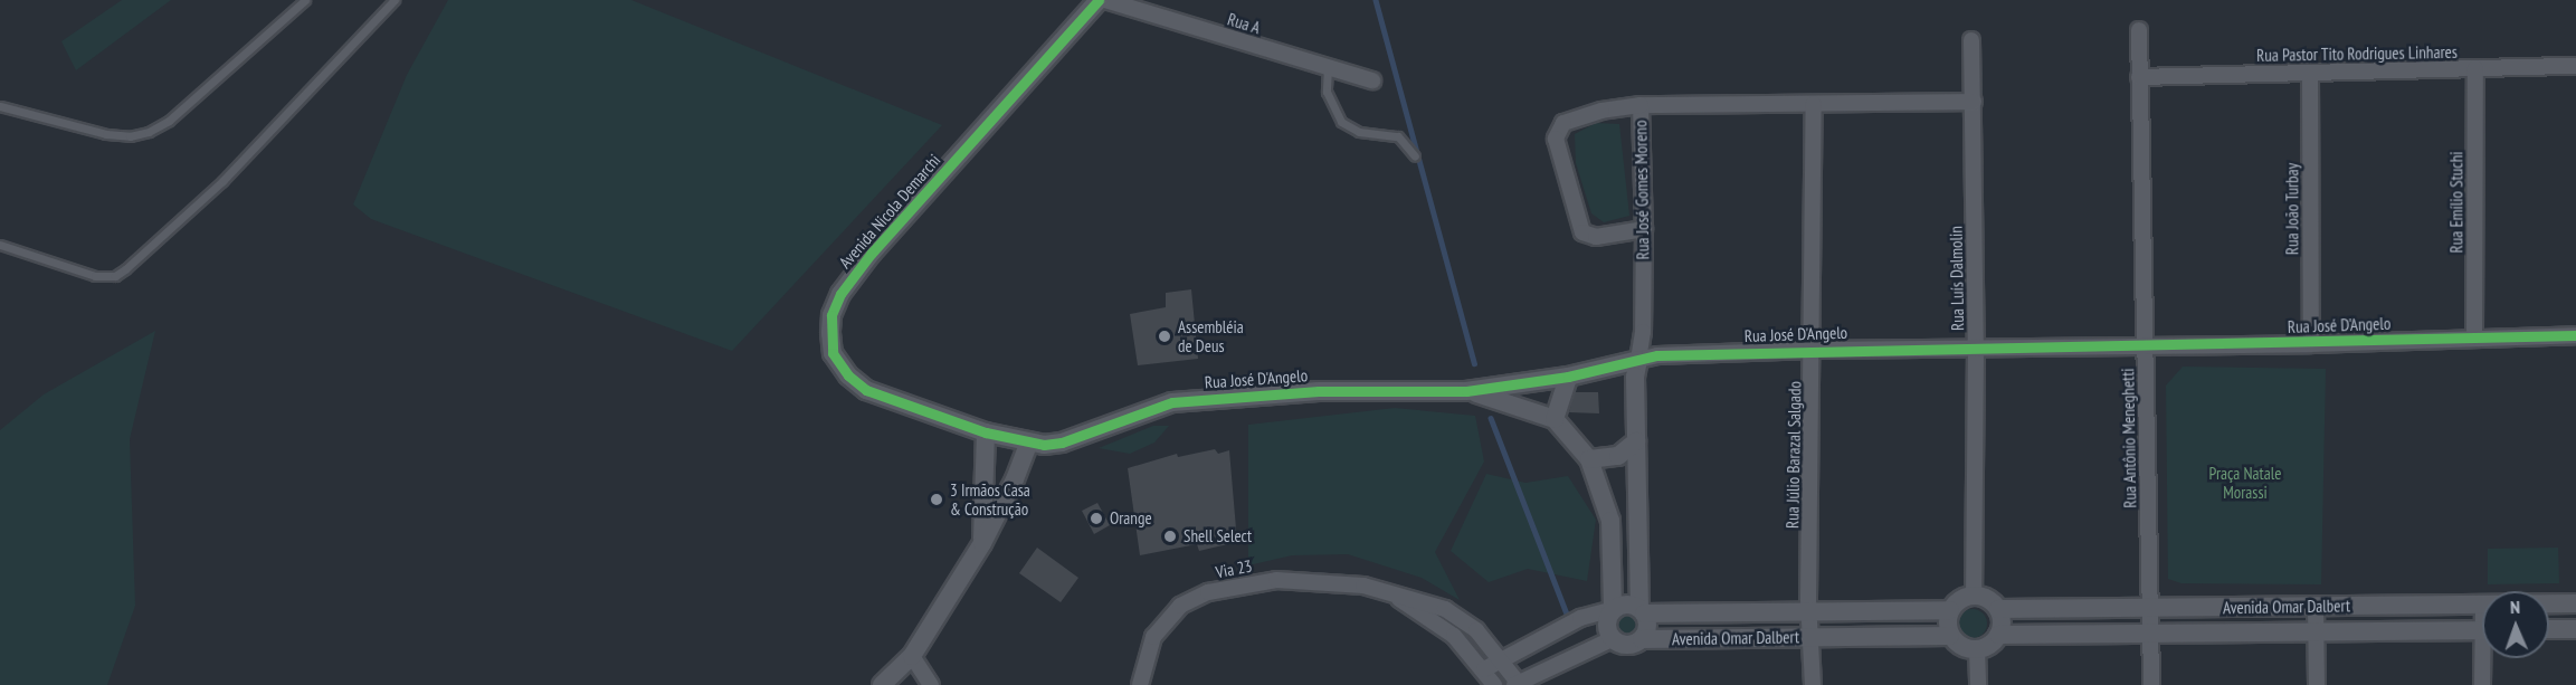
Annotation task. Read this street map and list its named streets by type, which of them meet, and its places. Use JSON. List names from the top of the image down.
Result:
{
  "streets": {
    "street": [
      "Rua A",
      "Rua Pastor Tito Rodrigues Linhares",
      "Rua José Gomes Moreno",
      "Rua Emílio Stuchi",
      "Rua João Turbay",
      "Avenida Nicola Demarchi",
      "Rua Luís Dalmolin",
      "Rua José D'Angelo",
      "Rua Antônio Meneghetti",
      "Rua Júlio Barazal Salgado",
      "Via 23",
      "Avenida Omar Dalbert"
    ]
  },
  "crossings": [
    ["Rua Pastor Tito Rodrigues Linhares", "Rua Emílio Stuchi"],
    ["Rua Pastor Tito Rodrigues Linhares", "Rua João Turbay"],
    ["Rua Pastor Tito Rodrigues Linhares", "Rua Antônio Meneghetti"],
    ["Rua José Gomes Moreno", "Rua Luís Dalmolin"],
    ["Rua José Gomes Moreno", "Rua José D'Angelo"],
    ["Rua José Gomes Moreno", "Rua Júlio Barazal Salgado"],
    ["Rua José Gomes Moreno", "Avenida Omar Dalbert"],
    ["Rua Emílio Stuchi", "Rua José D'Angelo"],
    ["Rua João Turbay", "Rua José D'Angelo"],
    ["Avenida Nicola Demarchi", "Rua José D'Angelo"],
    ["Rua Luís Dalmolin", "Rua José D'Angelo"],
    ["Rua Luís Dalmolin", "Avenida Omar Dalbert"],
    ["Rua José D'Angelo", "Rua Antônio Meneghetti"],
    ["Rua José D'Angelo", "Rua Júlio Barazal Salgado"],
    ["Rua Antônio Meneghetti", "Avenida Omar Dalbert"],
    ["Rua Júlio Barazal Salgado", "Avenida Omar Dalbert"]
  ],
  "parks": ["Praça Natale Morassi"],
  "places": [
    "Assembléia de Deus",
    "3 Irmãos Casa & Construção",
    "Orange",
    "Shell Select"
  ],
  "north": "top"
}
